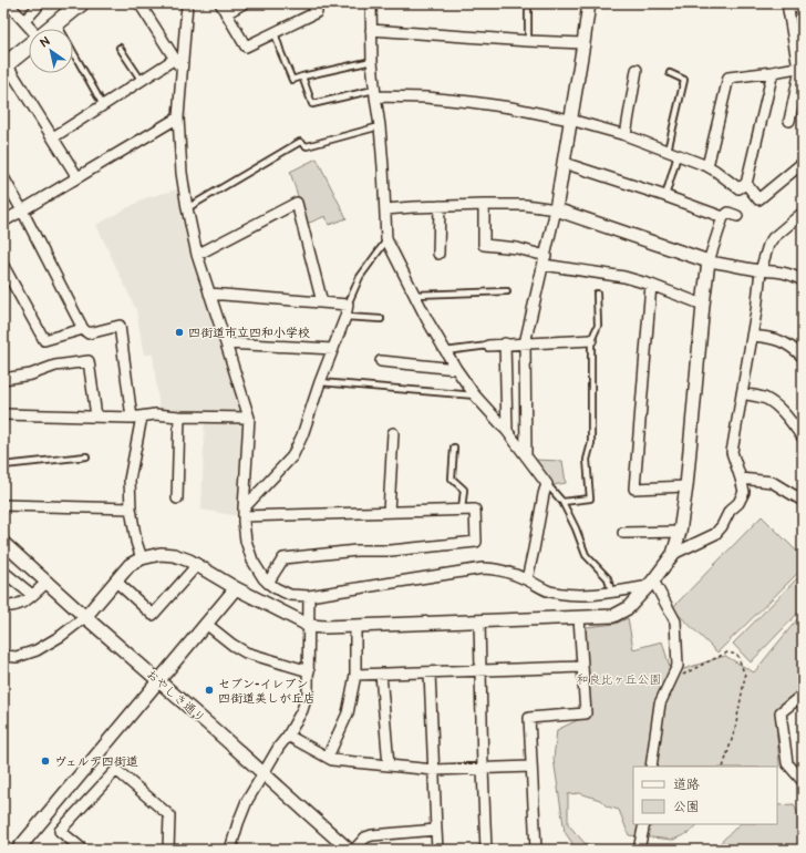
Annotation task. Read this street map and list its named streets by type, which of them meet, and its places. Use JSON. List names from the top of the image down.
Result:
{
  "streets": {
    "street": ["おやしき通り"]
  },
  "parks": ["和良比ヶ丘公園"],
  "places": ["四街道市立四和小学校", "セブン-イレブン 四街道美しが丘店", "ヴェルデ四街道"],
  "legend": ["道路", "公園"],
  "north": "top left"
}
